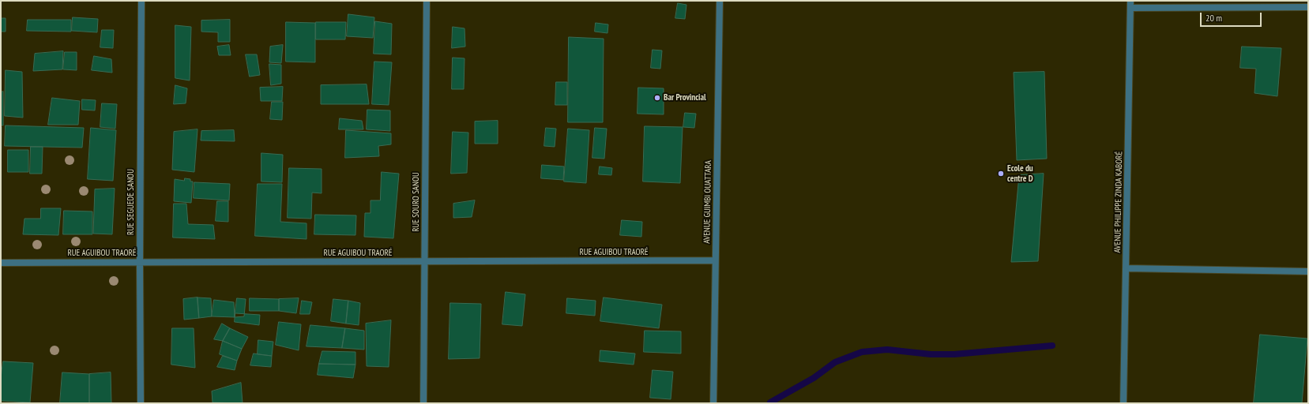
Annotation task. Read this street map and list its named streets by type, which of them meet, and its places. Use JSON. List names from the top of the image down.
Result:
{
  "streets": {
    "street": [
      "RUE SEGUEDE SANOU",
      "RUE SOURO SANOU",
      "AVENUE GUIMBI OUATTARA",
      "AVENUE PHILIPPE ZINDA KABORÉ",
      "RUE AGUIBOU TRAORÉ"
    ]
  },
  "crossings": [
    ["RUE SEGUEDE SANOU", "RUE AGUIBOU TRAORÉ"],
    ["RUE SOURO SANOU", "RUE AGUIBOU TRAORÉ"],
    ["AVENUE GUIMBI OUATTARA", "RUE AGUIBOU TRAORÉ"]
  ],
  "places": ["Bar Provincial", "Ecole du centre D"],
  "scale_bar": "20 m"
}
